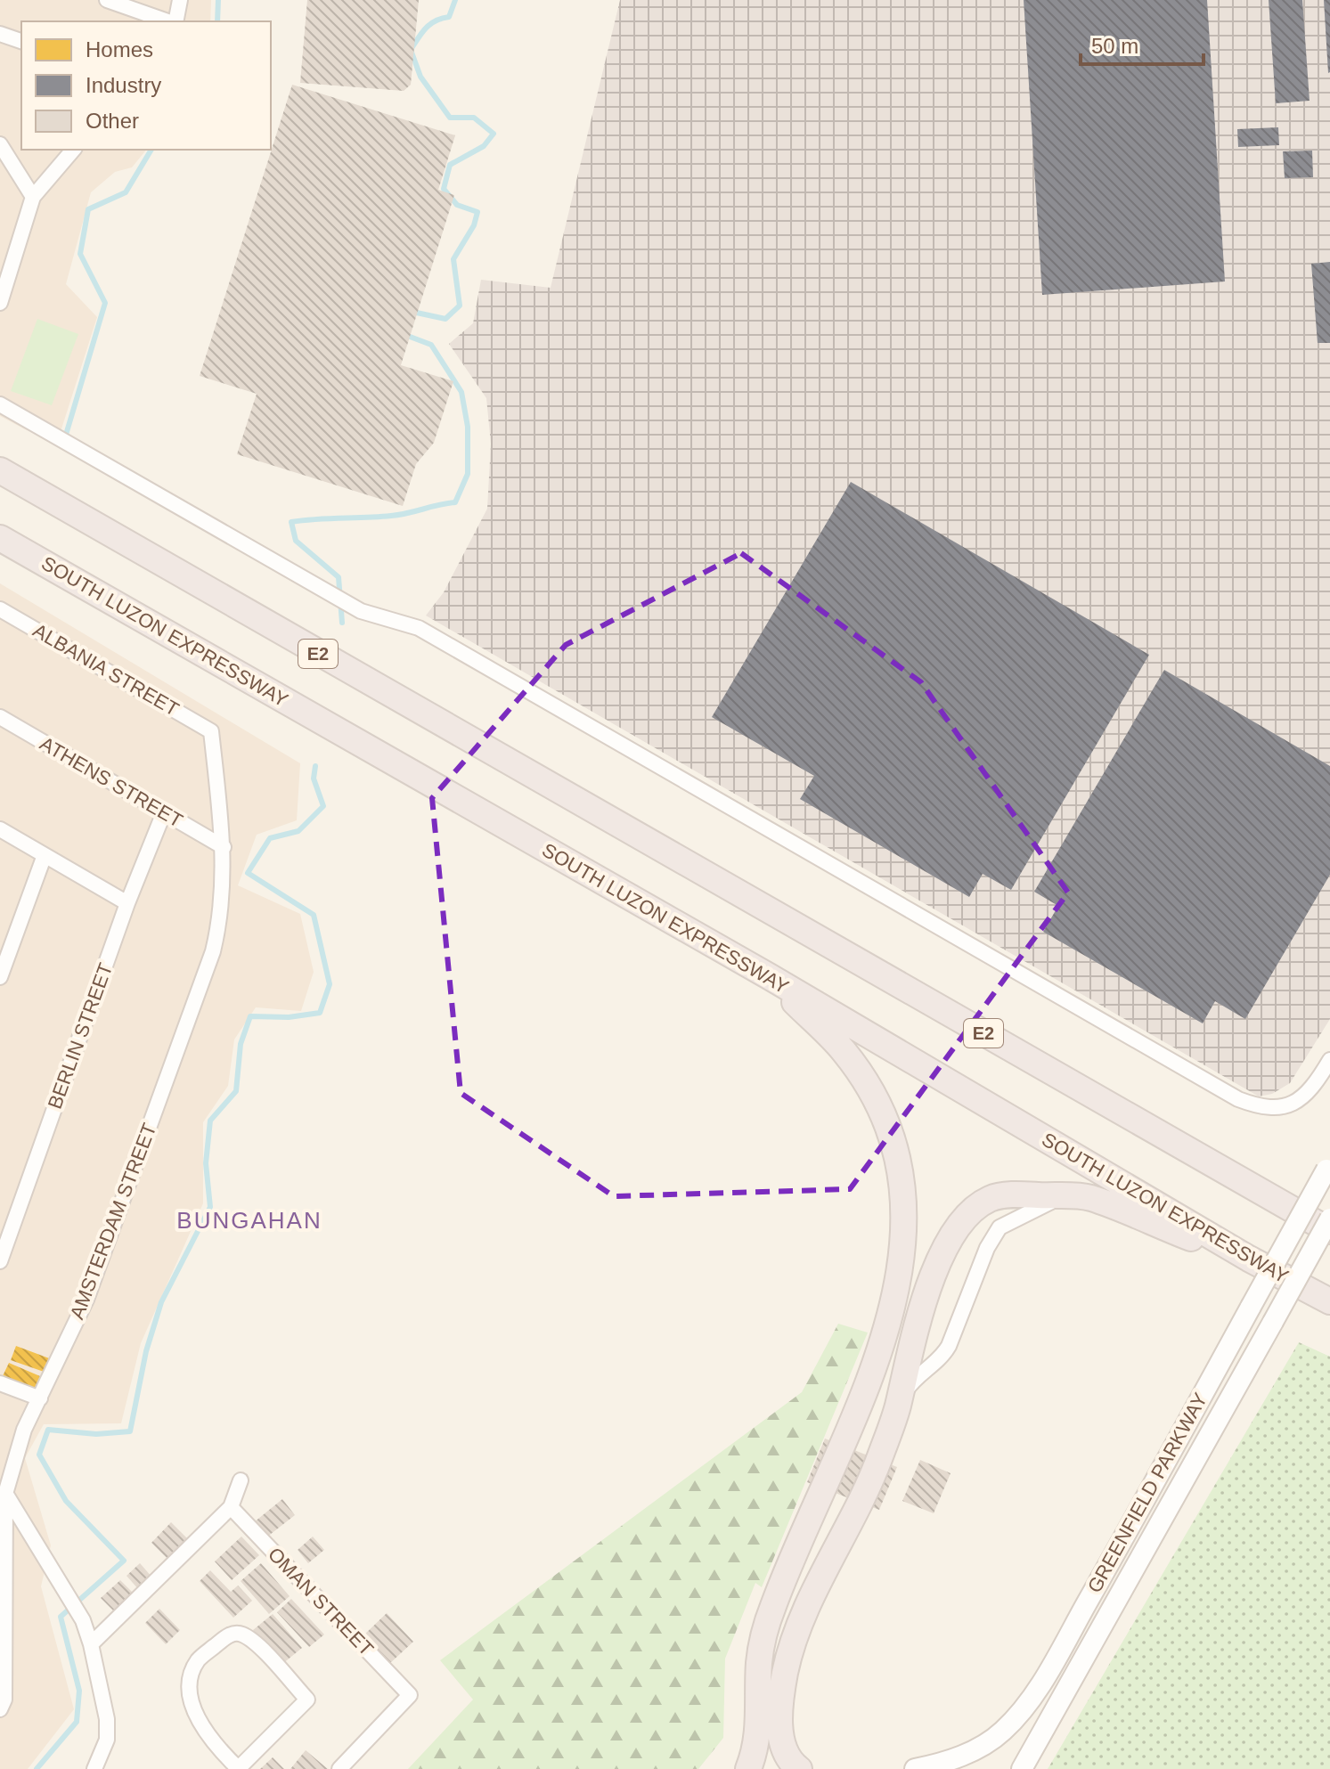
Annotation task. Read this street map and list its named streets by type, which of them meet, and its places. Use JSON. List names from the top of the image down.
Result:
{
  "streets": {
    "highway": ["SOUTH LUZON EXPRESSWAY", "E2"],
    "main road": ["GREENFIELD PARKWAY"],
    "street": [
      "ALBANIA STREET",
      "ATHENS STREET",
      "BERLIN STREET",
      "AMSTERDAM STREET",
      "OMAN STREET"
    ]
  },
  "crossings": [
    ["ALBANIA STREET", "AMSTERDAM STREET"],
    ["ATHENS STREET", "BERLIN STREET"],
    ["ATHENS STREET", "AMSTERDAM STREET"]
  ],
  "districts": ["BUNGAHAN"],
  "legend": ["Homes", "Industry", "Other"],
  "scale_bar": "50 m"
}
